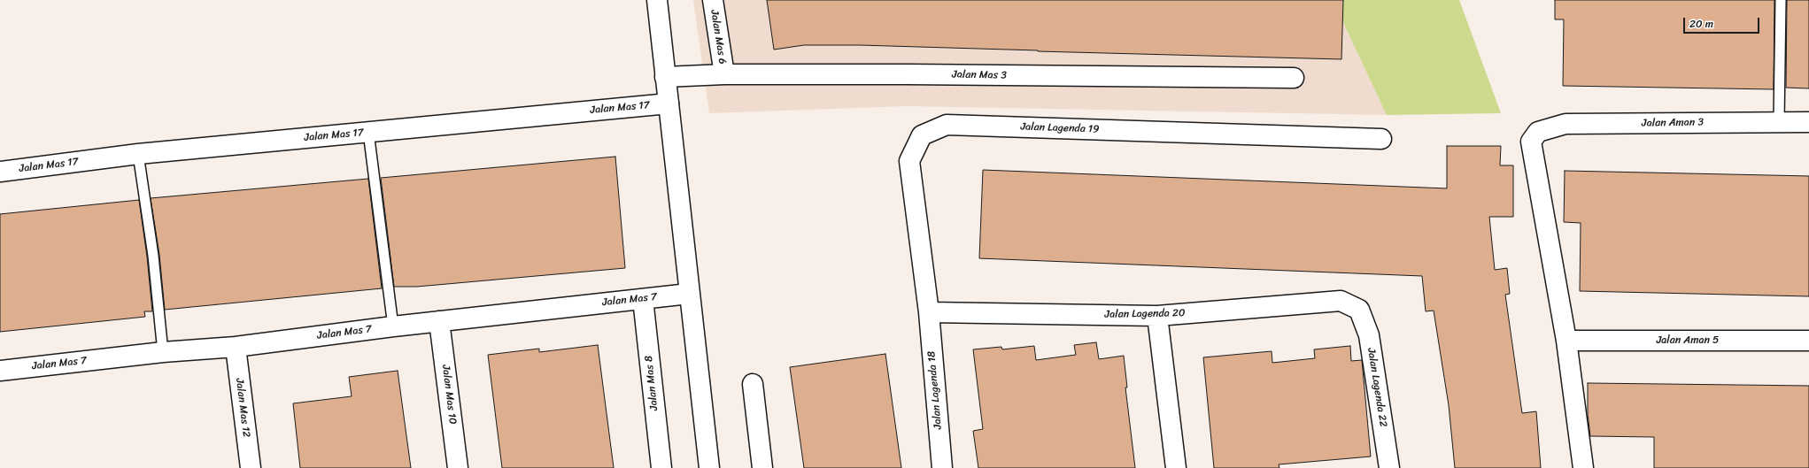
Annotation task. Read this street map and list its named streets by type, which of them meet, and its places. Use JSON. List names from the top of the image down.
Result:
{
  "streets": {
    "street": [
      "Jalan Mas 6",
      "Jalan Mas 3",
      "Jalan Mas 17",
      "Jalan Aman 3",
      "Jalan Lagenda 19",
      "Jalan Mas 7",
      "Jalan Lagenda 20",
      "Jalan Aman 5",
      "Jalan Mas 8",
      "Jalan Lagenda 22",
      "Jalan Lagenda 18",
      "Jalan Mas 10",
      "Jalan Mas 12"
    ]
  },
  "crossings": [
    ["Jalan Mas 6", "Jalan Mas 3"],
    ["Jalan Aman 3", "Jalan Aman 5"],
    ["Jalan Lagenda 19", "Jalan Lagenda 20"],
    ["Jalan Lagenda 19", "Jalan Lagenda 18"],
    ["Jalan Mas 7", "Jalan Mas 8"],
    ["Jalan Mas 7", "Jalan Mas 10"],
    ["Jalan Mas 7", "Jalan Mas 12"],
    ["Jalan Lagenda 20", "Jalan Lagenda 22"],
    ["Jalan Lagenda 20", "Jalan Lagenda 18"]
  ],
  "scale_bar": "20 m"
}
